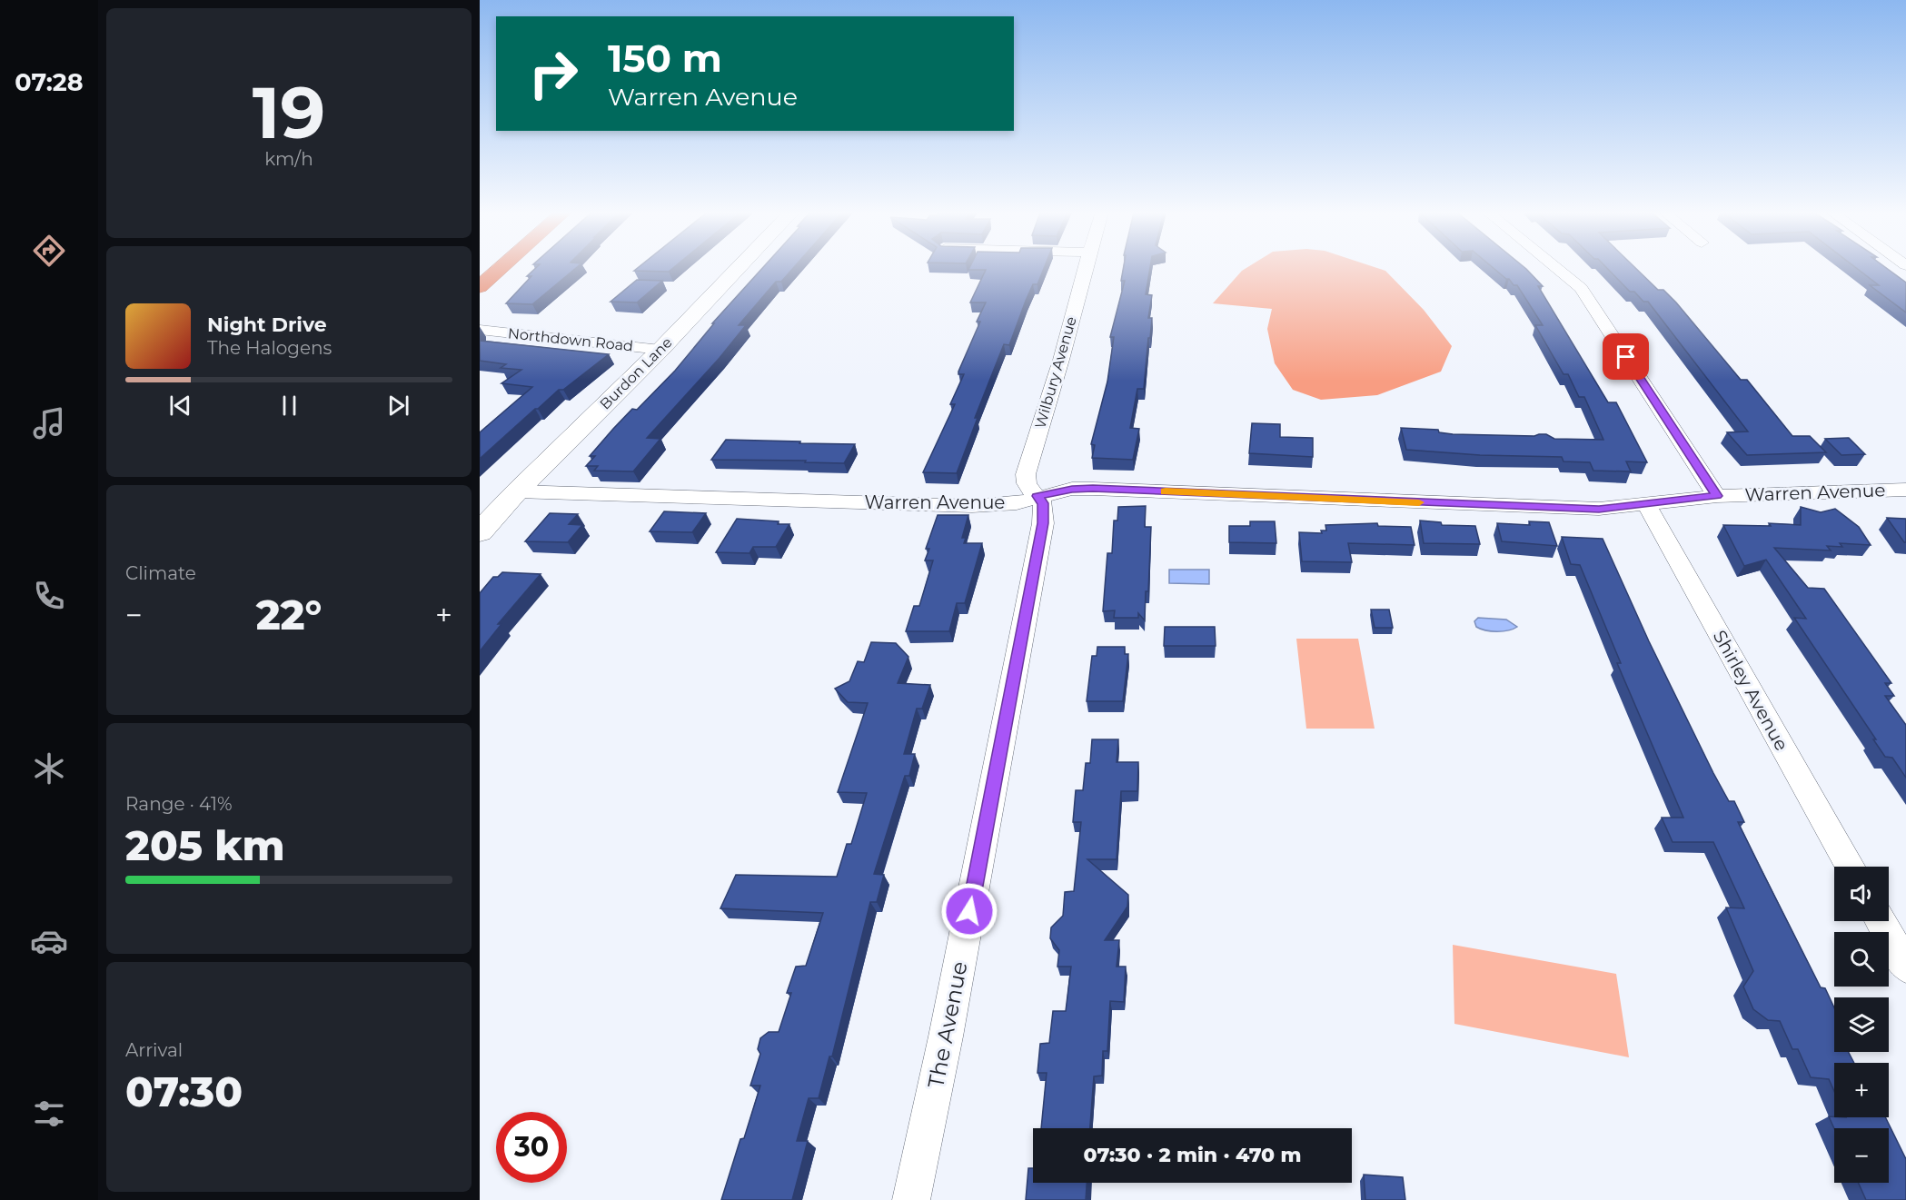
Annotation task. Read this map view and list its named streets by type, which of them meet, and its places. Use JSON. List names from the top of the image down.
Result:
{
  "streets": {
    "street": [
      "Northdown Road",
      "Wilbury Avenue",
      "Burdon Lane",
      "Warren Avenue",
      "Shirley Avenue",
      "The Avenue"
    ]
  },
  "crossings": [
    ["Northdown Road", "Burdon Lane"],
    ["Wilbury Avenue", "Warren Avenue"],
    ["Wilbury Avenue", "The Avenue"],
    ["Burdon Lane", "Warren Avenue"],
    ["Warren Avenue", "Shirley Avenue"],
    ["Warren Avenue", "The Avenue"]
  ],
  "page": {
    "tabs": "07:28",
    "tile": [
      ["19", "km/h"],
      "Climate",
      ["Range · 41%", "205 km"],
      ["Arrival", "07:30"]
    ],
    "turn": ["150 m", "Warren Avenue"],
    "song": ["Night Drive", "The Halogens"],
    "heat": ["−", "22°", "+"],
    "map_buttons": ["+", "−"],
    "limit": "30",
    "trip": "07:30 · 2 min · 470 m"
  }
}
